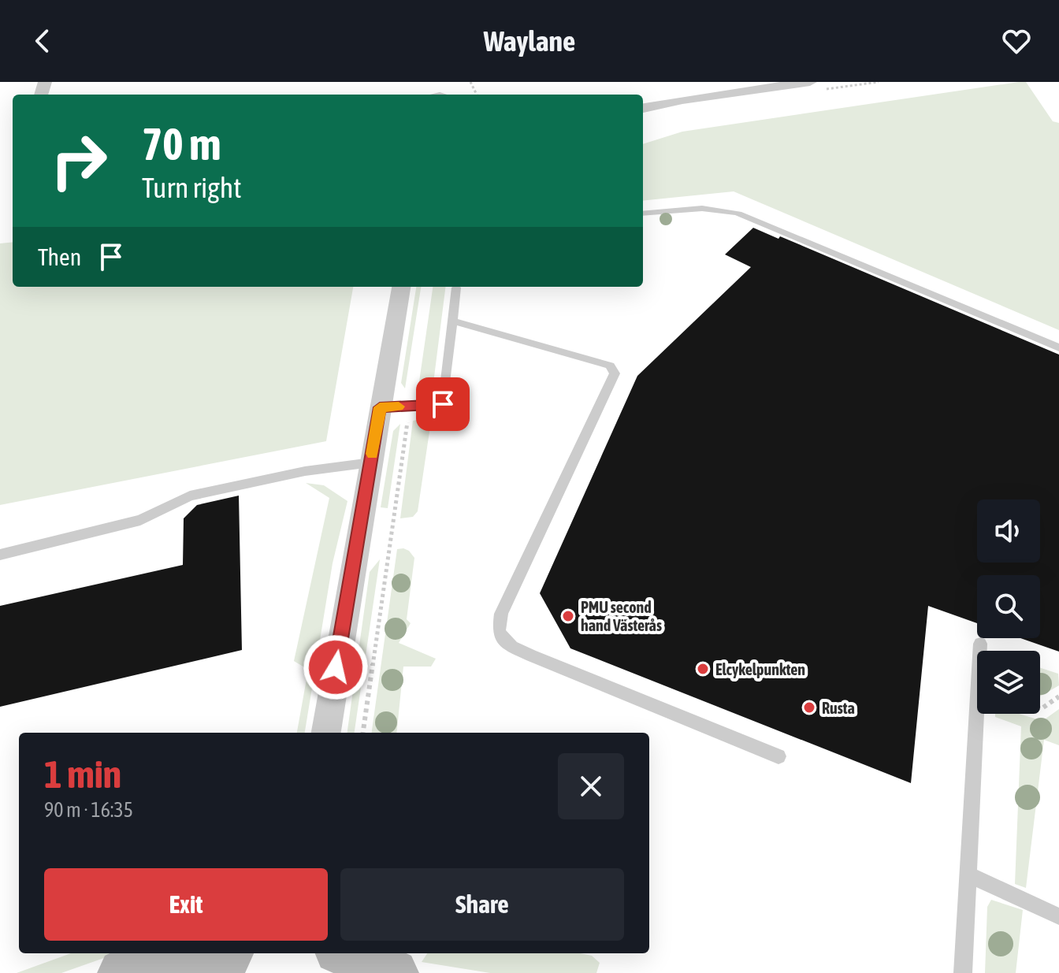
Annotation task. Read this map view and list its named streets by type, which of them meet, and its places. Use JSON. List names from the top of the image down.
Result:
{
  "places": ["PMU second hand Västerås", "Elcykelpunkten", "Rusta"],
  "page": {
    "header": "Waylane",
    "turn": ["70 m", "Turn right"],
    "then": "Then",
    "heading": ["1 min", "90 m · 16:35"],
    "buttons": ["Exit", "Share"]
  }
}
